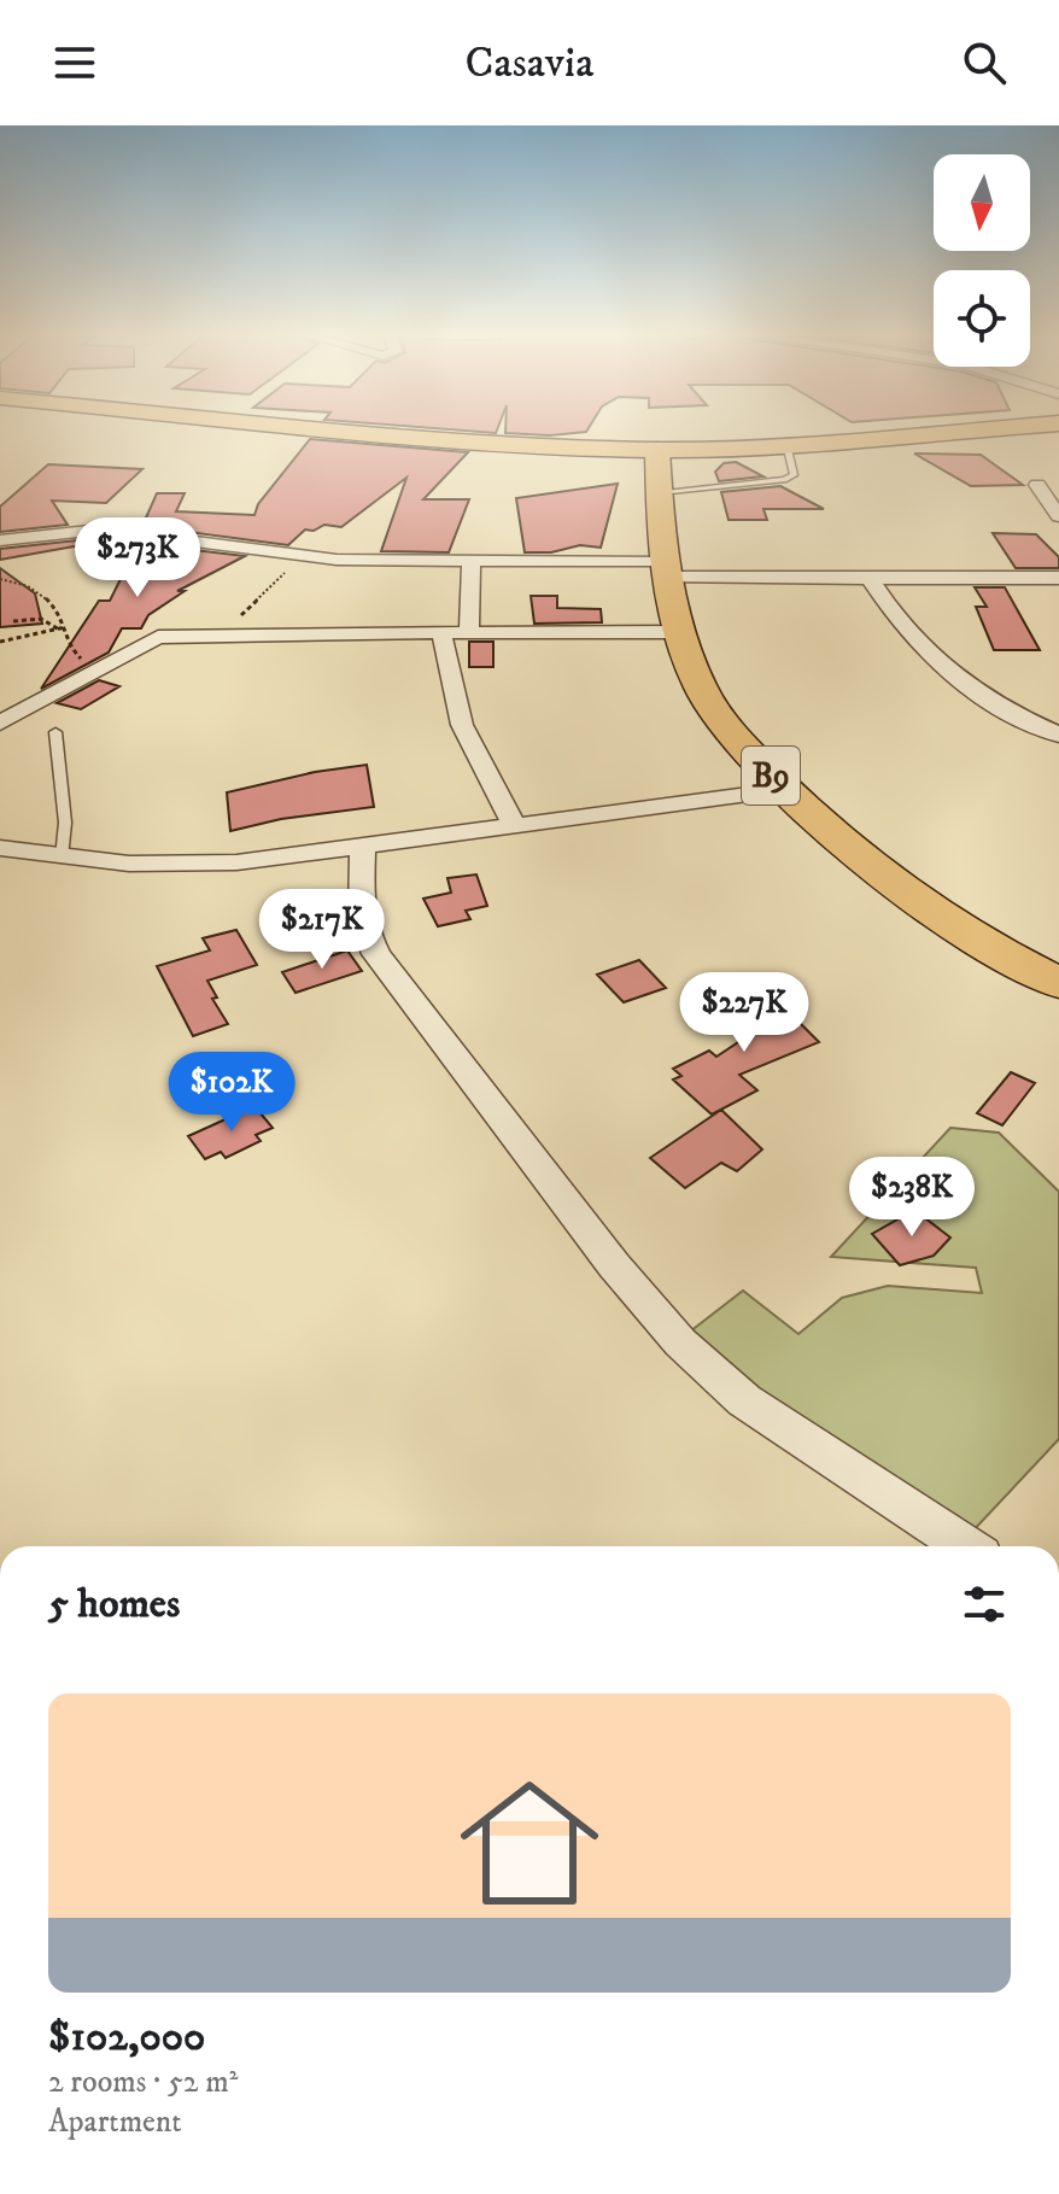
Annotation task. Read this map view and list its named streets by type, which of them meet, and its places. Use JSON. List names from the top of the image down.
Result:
{
  "streets": {
    "main road": ["B9"]
  },
  "north": "bottom",
  "page": {
    "header": "Casavia",
    "price": [
      "$273K",
      "$217K",
      "$227K",
      "$102K",
      "$238K"
    ],
    "heading": "5 homes",
    "list": [
      {
        "name": "$102,000",
        "note": "2 rooms · 52 m² · Apartment"
      }
    ]
  }
}
